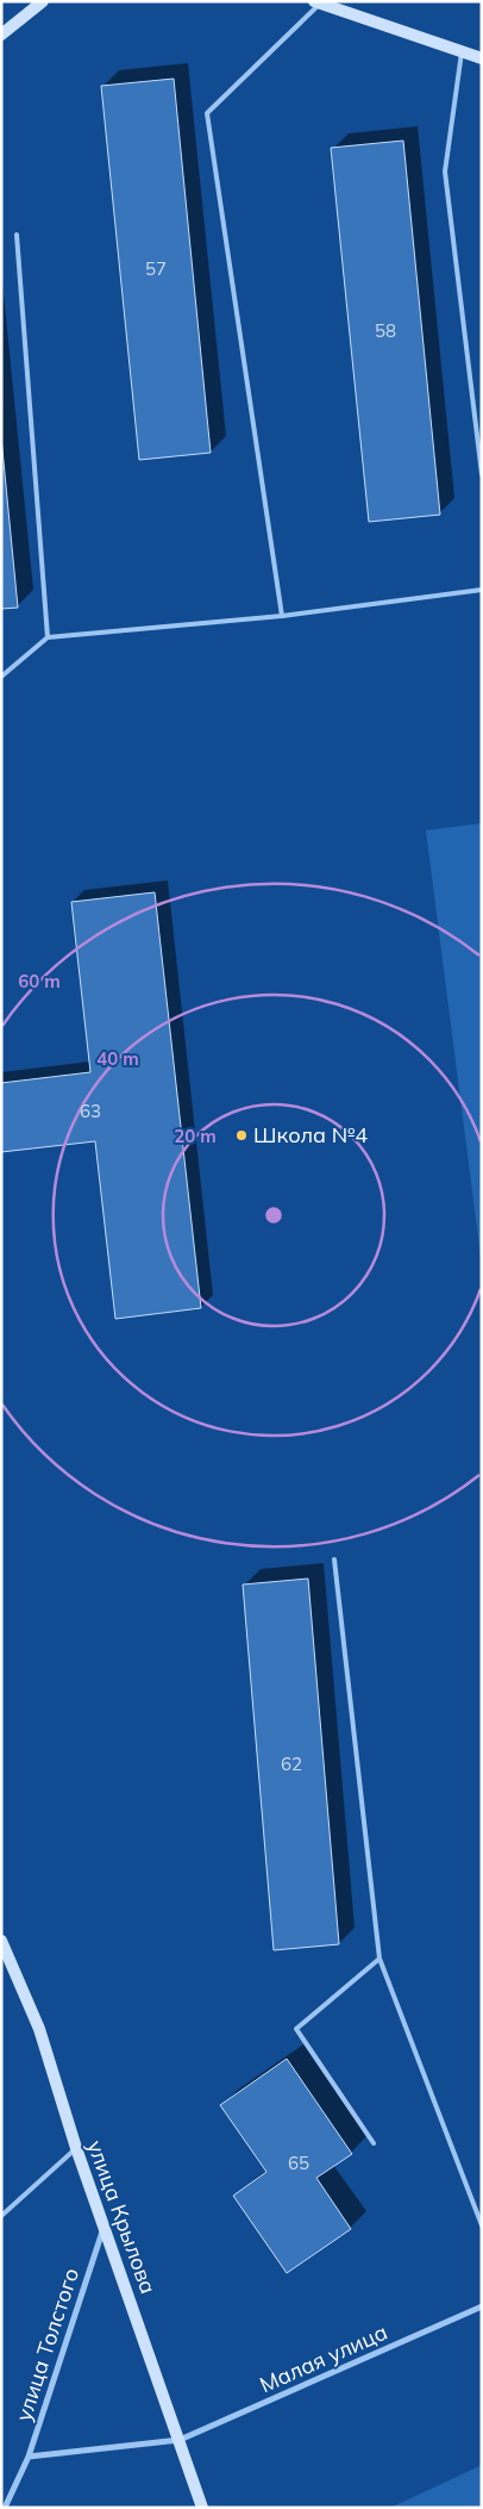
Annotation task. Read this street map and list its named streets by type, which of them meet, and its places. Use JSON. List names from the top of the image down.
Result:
{
  "streets": {
    "main road": ["улица Крылова"],
    "street": ["улица Толстого", "Малая улица"]
  },
  "crossings": [
    ["улица Крылова", "улица Толстого"],
    ["улица Крылова", "Малая улица"],
    ["улица Толстого", "Малая улица"]
  ],
  "places": ["Школа №4"],
  "house_numbers": [
    "57",
    "58",
    "63",
    "62",
    "65"
  ],
  "rings": ["60 m", "40 m", "20 m"]
}
